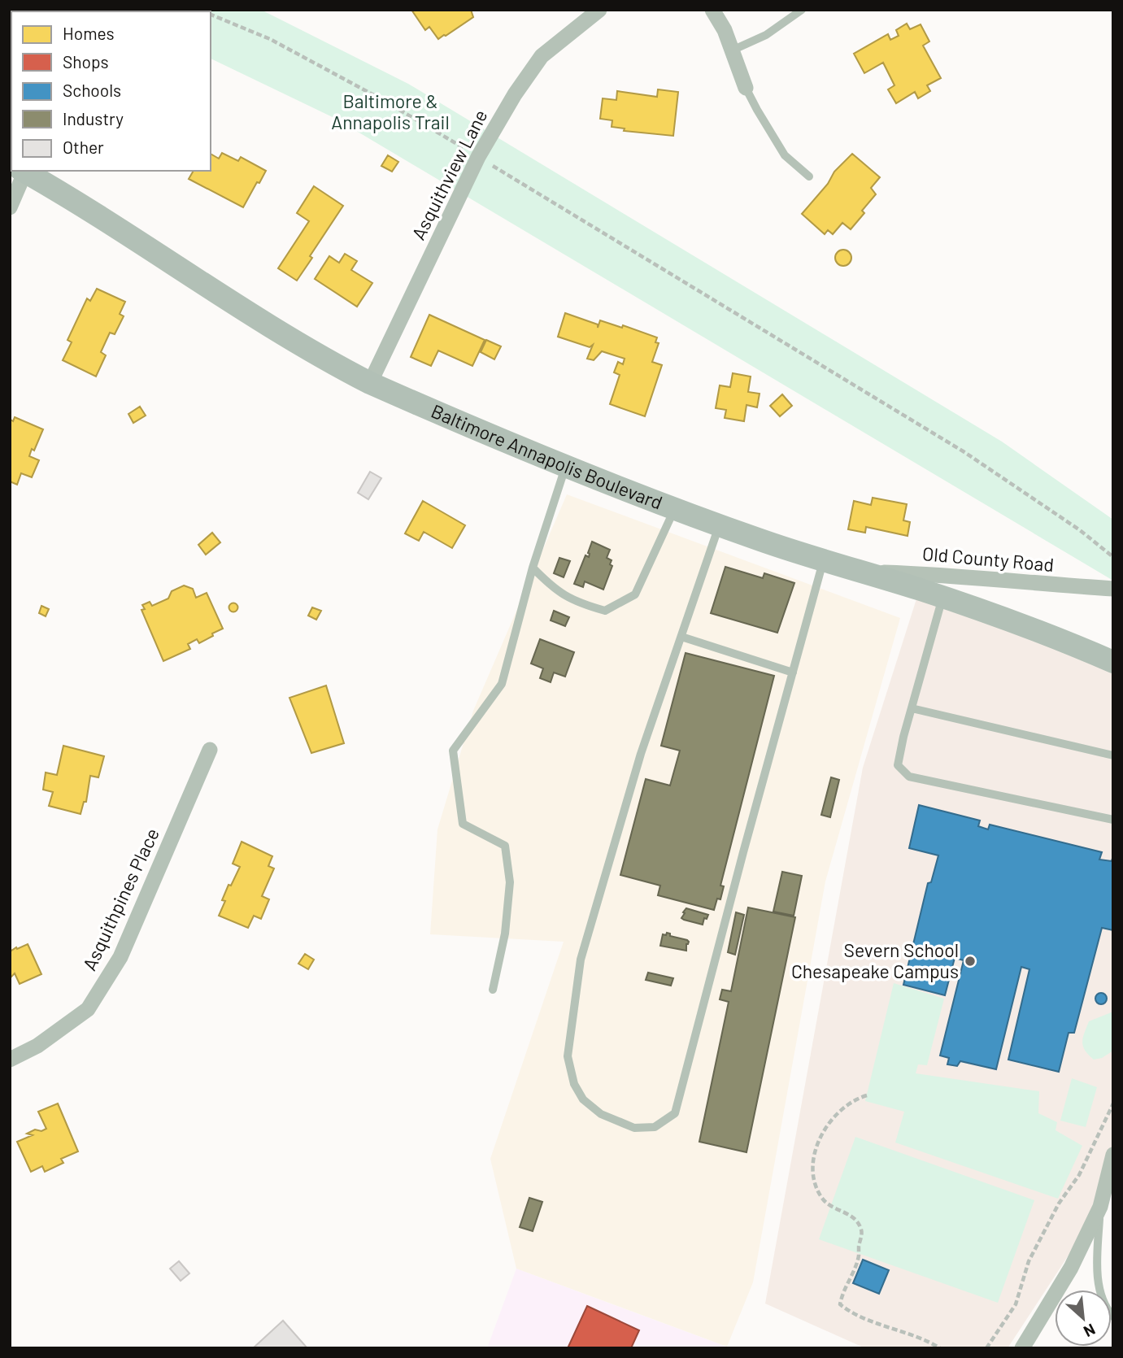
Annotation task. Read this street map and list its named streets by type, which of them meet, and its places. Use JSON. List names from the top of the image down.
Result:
{
  "streets": {
    "street": [
      "Asquithview Lane",
      "Baltimore Annapolis Boulevard",
      "Old County Road",
      "Asquithpines Place"
    ]
  },
  "crossings": [
    ["Asquithview Lane", "Baltimore Annapolis Boulevard"],
    ["Baltimore Annapolis Boulevard", "Old County Road"]
  ],
  "parks": ["Baltimore & Annapolis Trail"],
  "places": ["Severn School Chesapeake Campus"],
  "legend": [
    "Homes",
    "Shops",
    "Schools",
    "Industry",
    "Other"
  ],
  "north": "bottom right"
}
